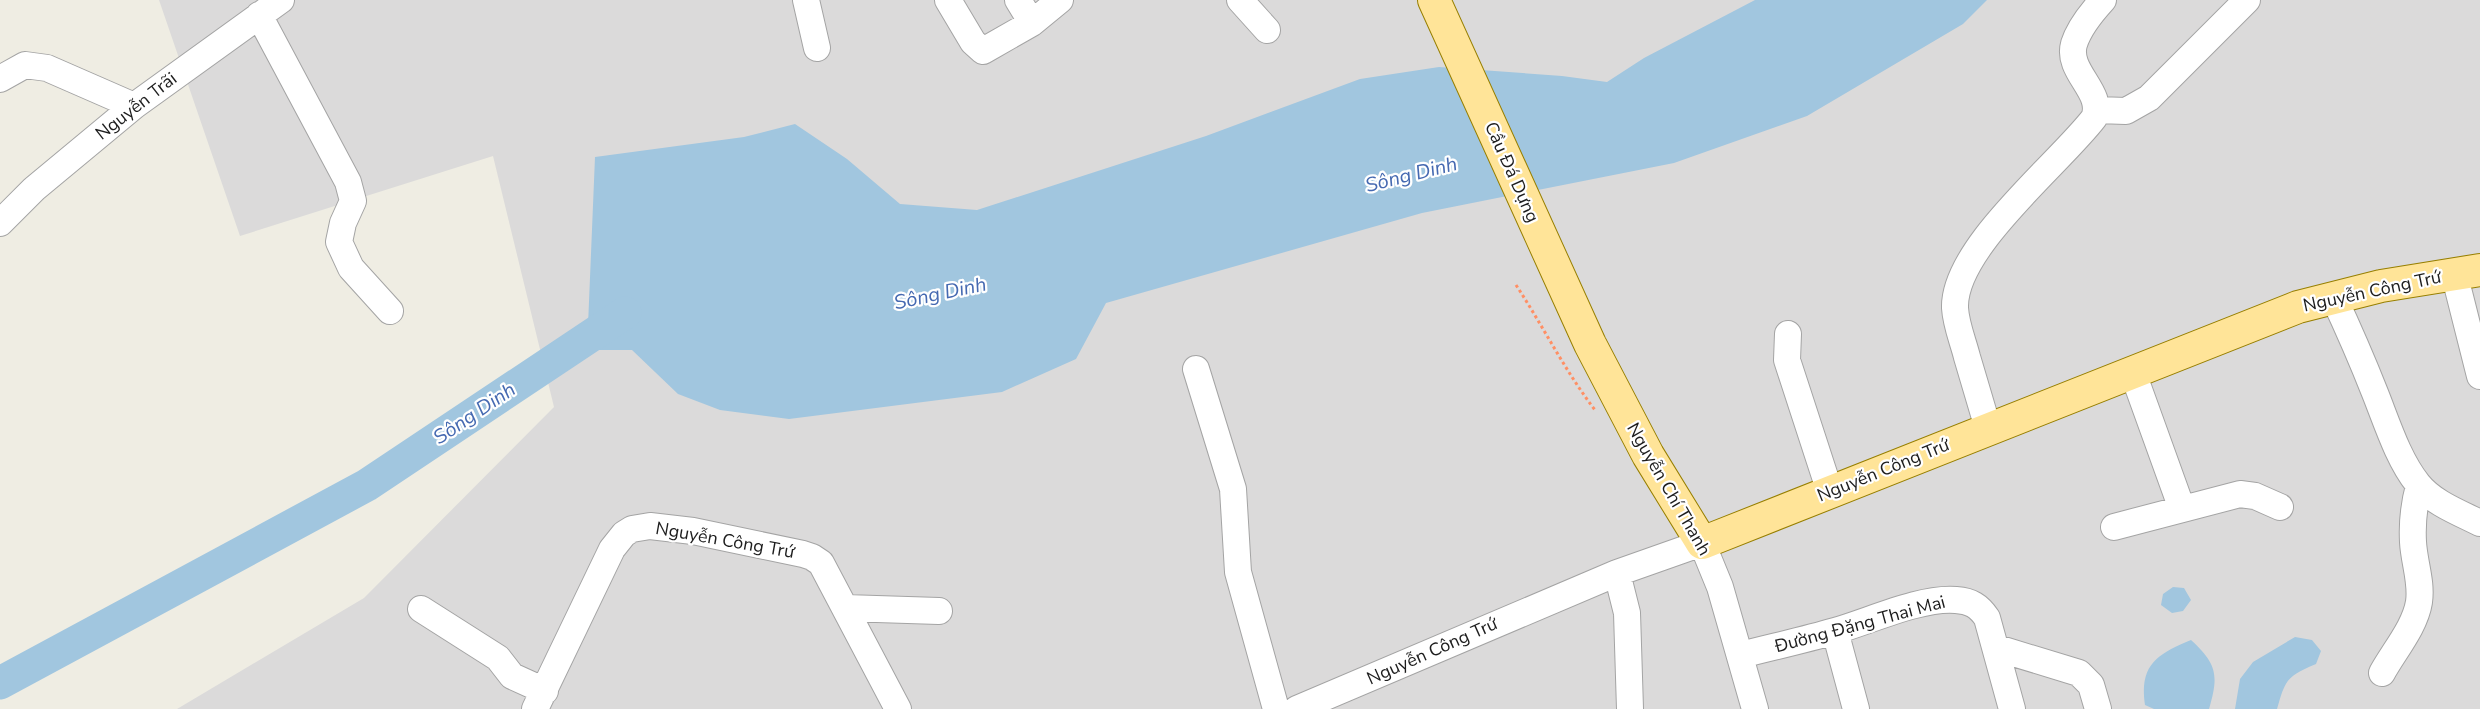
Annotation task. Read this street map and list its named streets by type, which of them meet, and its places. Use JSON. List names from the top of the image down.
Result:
{
  "streets": {
    "main road": ["Cầu Đá Dựng", "Nguyễn Công Trứ", "Nguyễn Chí Thanh"],
    "street": ["Nguyễn Trãi", "Đường Đặng Thai Mai"]
  },
  "crossings": [
    ["Cầu Đá Dựng", "Nguyễn Chí Thanh"],
    ["Nguyễn Công Trứ", "Nguyễn Chí Thanh"],
    ["Nguyễn Chí Thanh", "Đường Đặng Thai Mai"]
  ],
  "water": ["Sông Dinh"]
}
